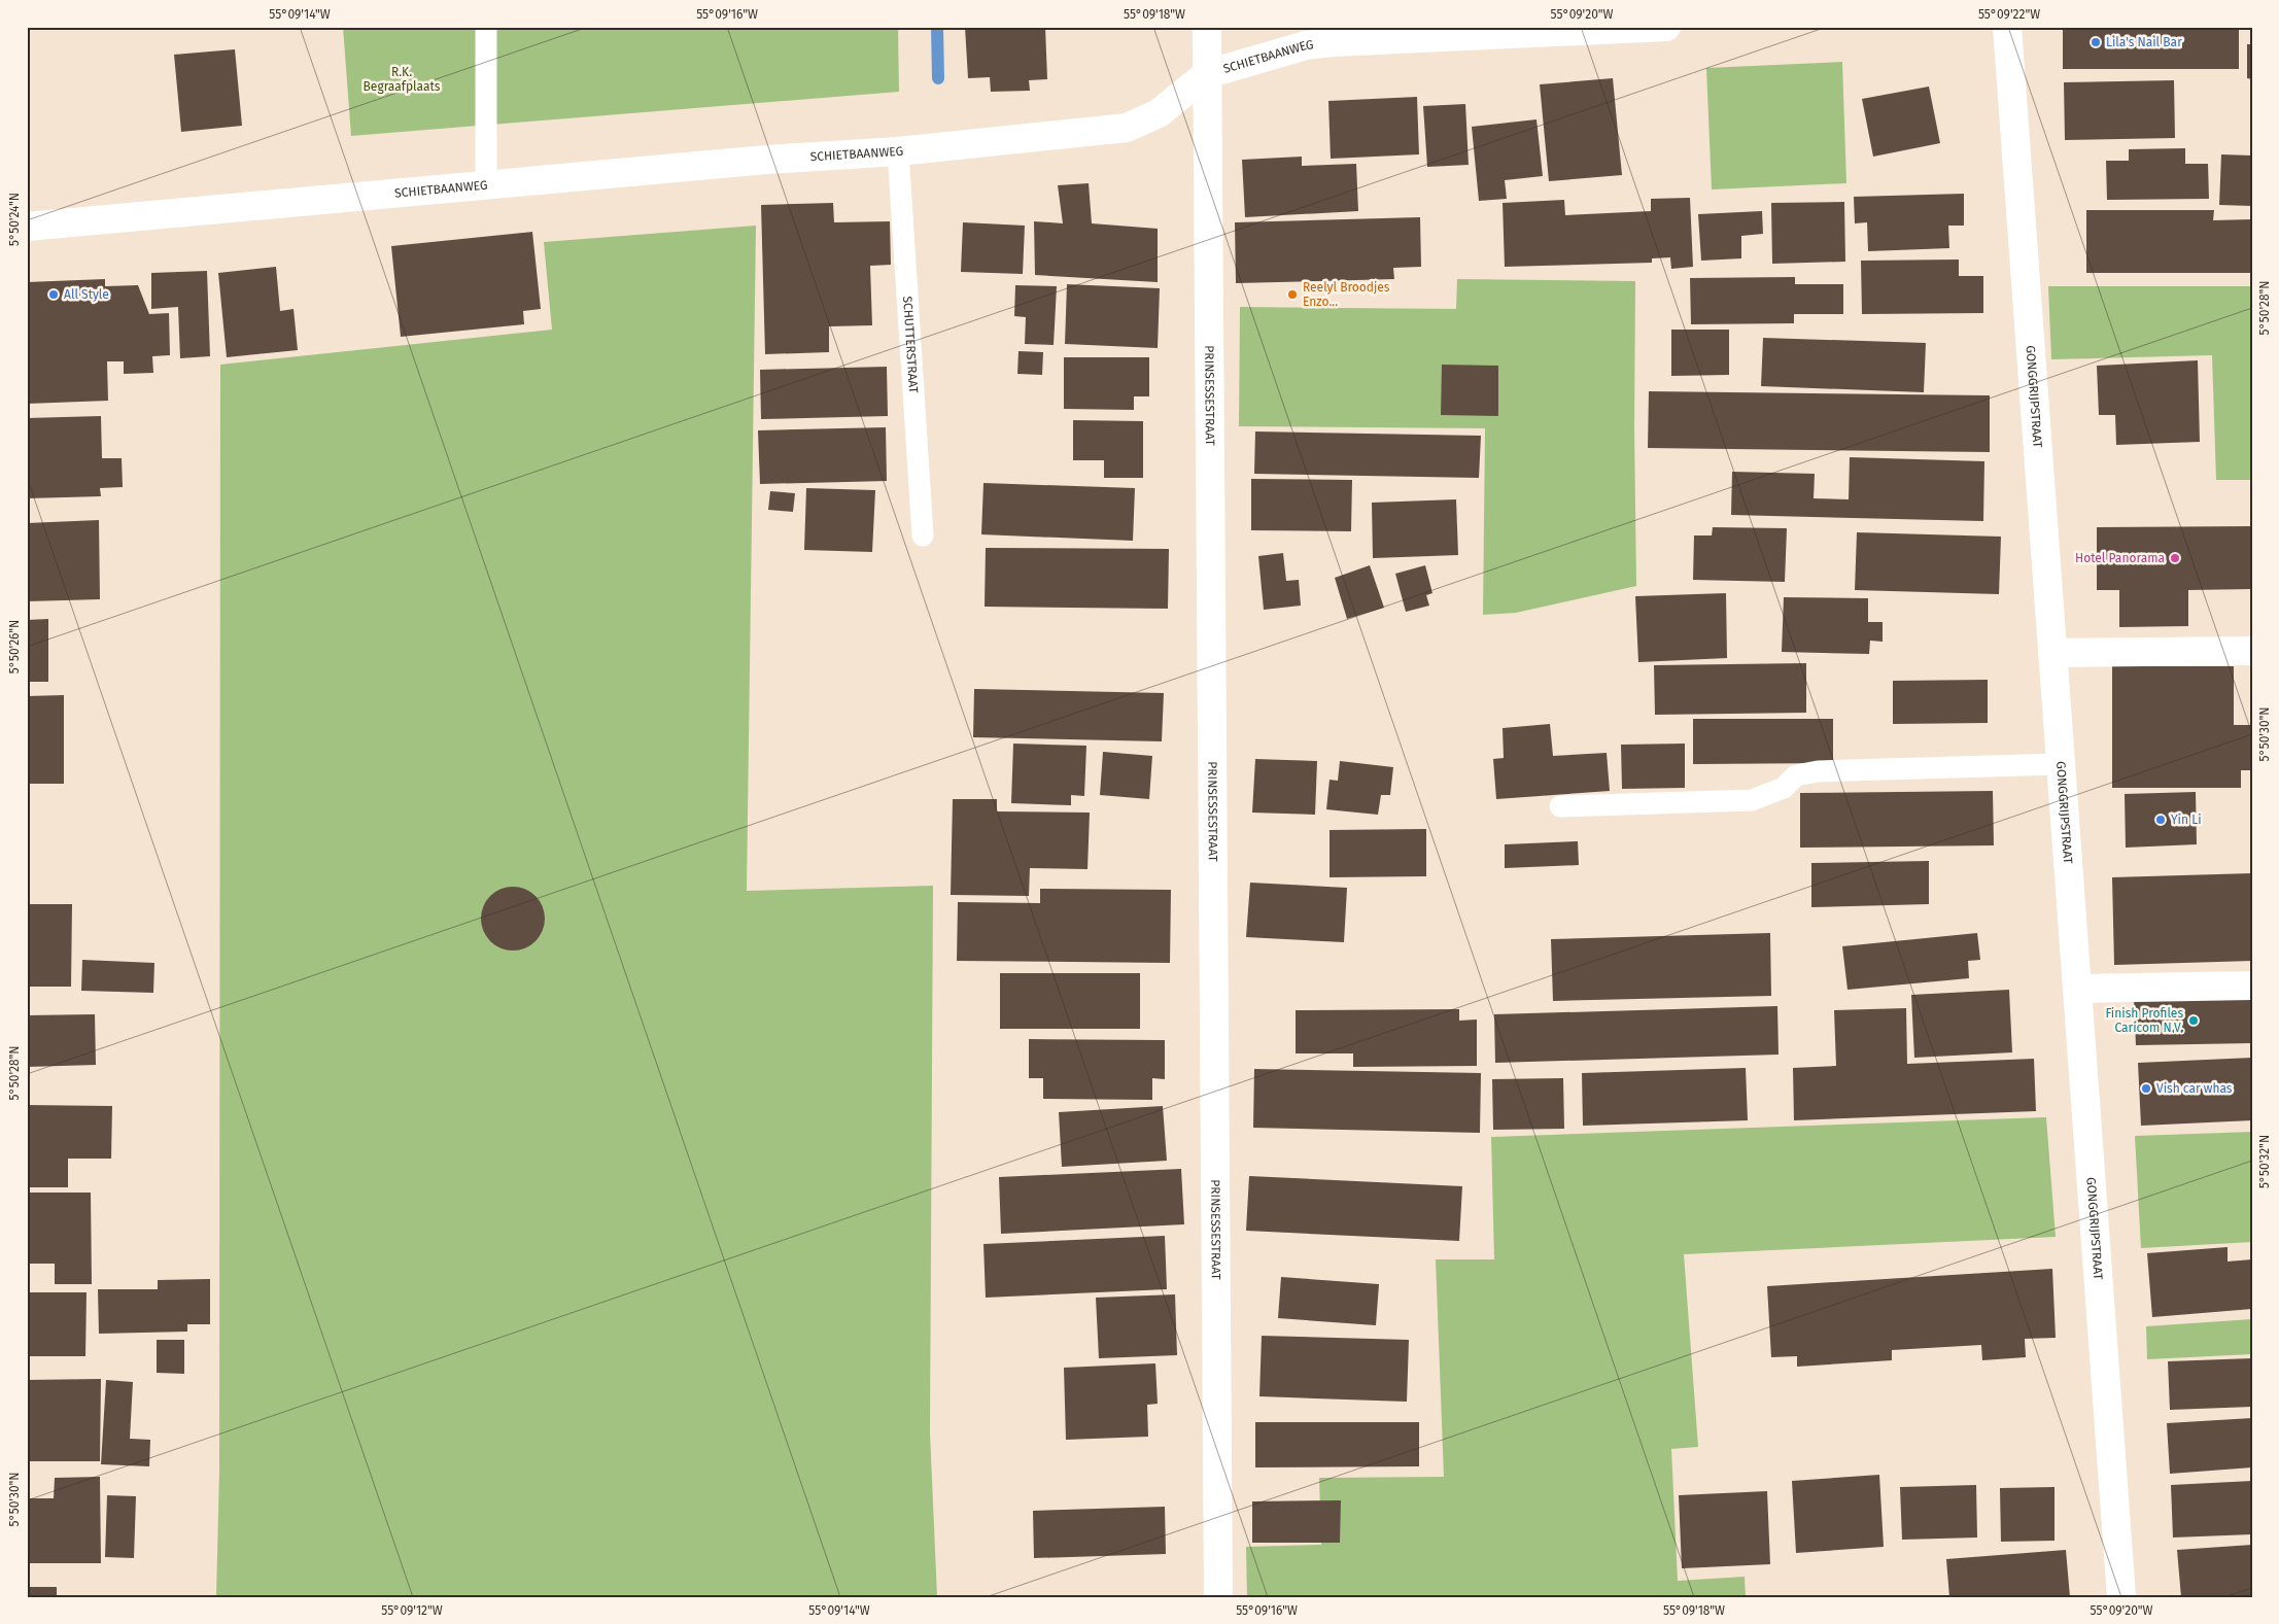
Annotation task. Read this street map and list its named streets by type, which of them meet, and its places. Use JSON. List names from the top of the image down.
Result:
{
  "streets": {
    "street": ["SCHIETBAANWEG", "PRINSESSESTRAAT", "GONGGRIJPSTRAAT"],
    "lane": ["SCHUTTERSTRAAT"]
  },
  "crossings": [
    ["SCHIETBAANWEG", "SCHUTTERSTRAAT"],
    ["SCHIETBAANWEG", "PRINSESSESTRAAT"]
  ],
  "parks": ["R.K. Begraafplaats"],
  "places": [
    "Lila's Nail Bar",
    "All Style",
    "Reelyl Broodjes Enzo...",
    "Hotel Panorama",
    "Yin Li",
    "Finish Profiles Caricom N.V.",
    "Vish car whas"
  ],
  "coordinates": [
    "55°09'14\"W",
    "55°09'16\"W",
    "55°09'18\"W",
    "55°09'20\"W",
    "55°09'22\"W",
    "5°50'24\"N",
    "5°50'28\"N",
    "5°50'26\"N",
    "5°50'30\"N",
    "5°50'32\"N",
    "55°09'12\"W"
  ]
}
